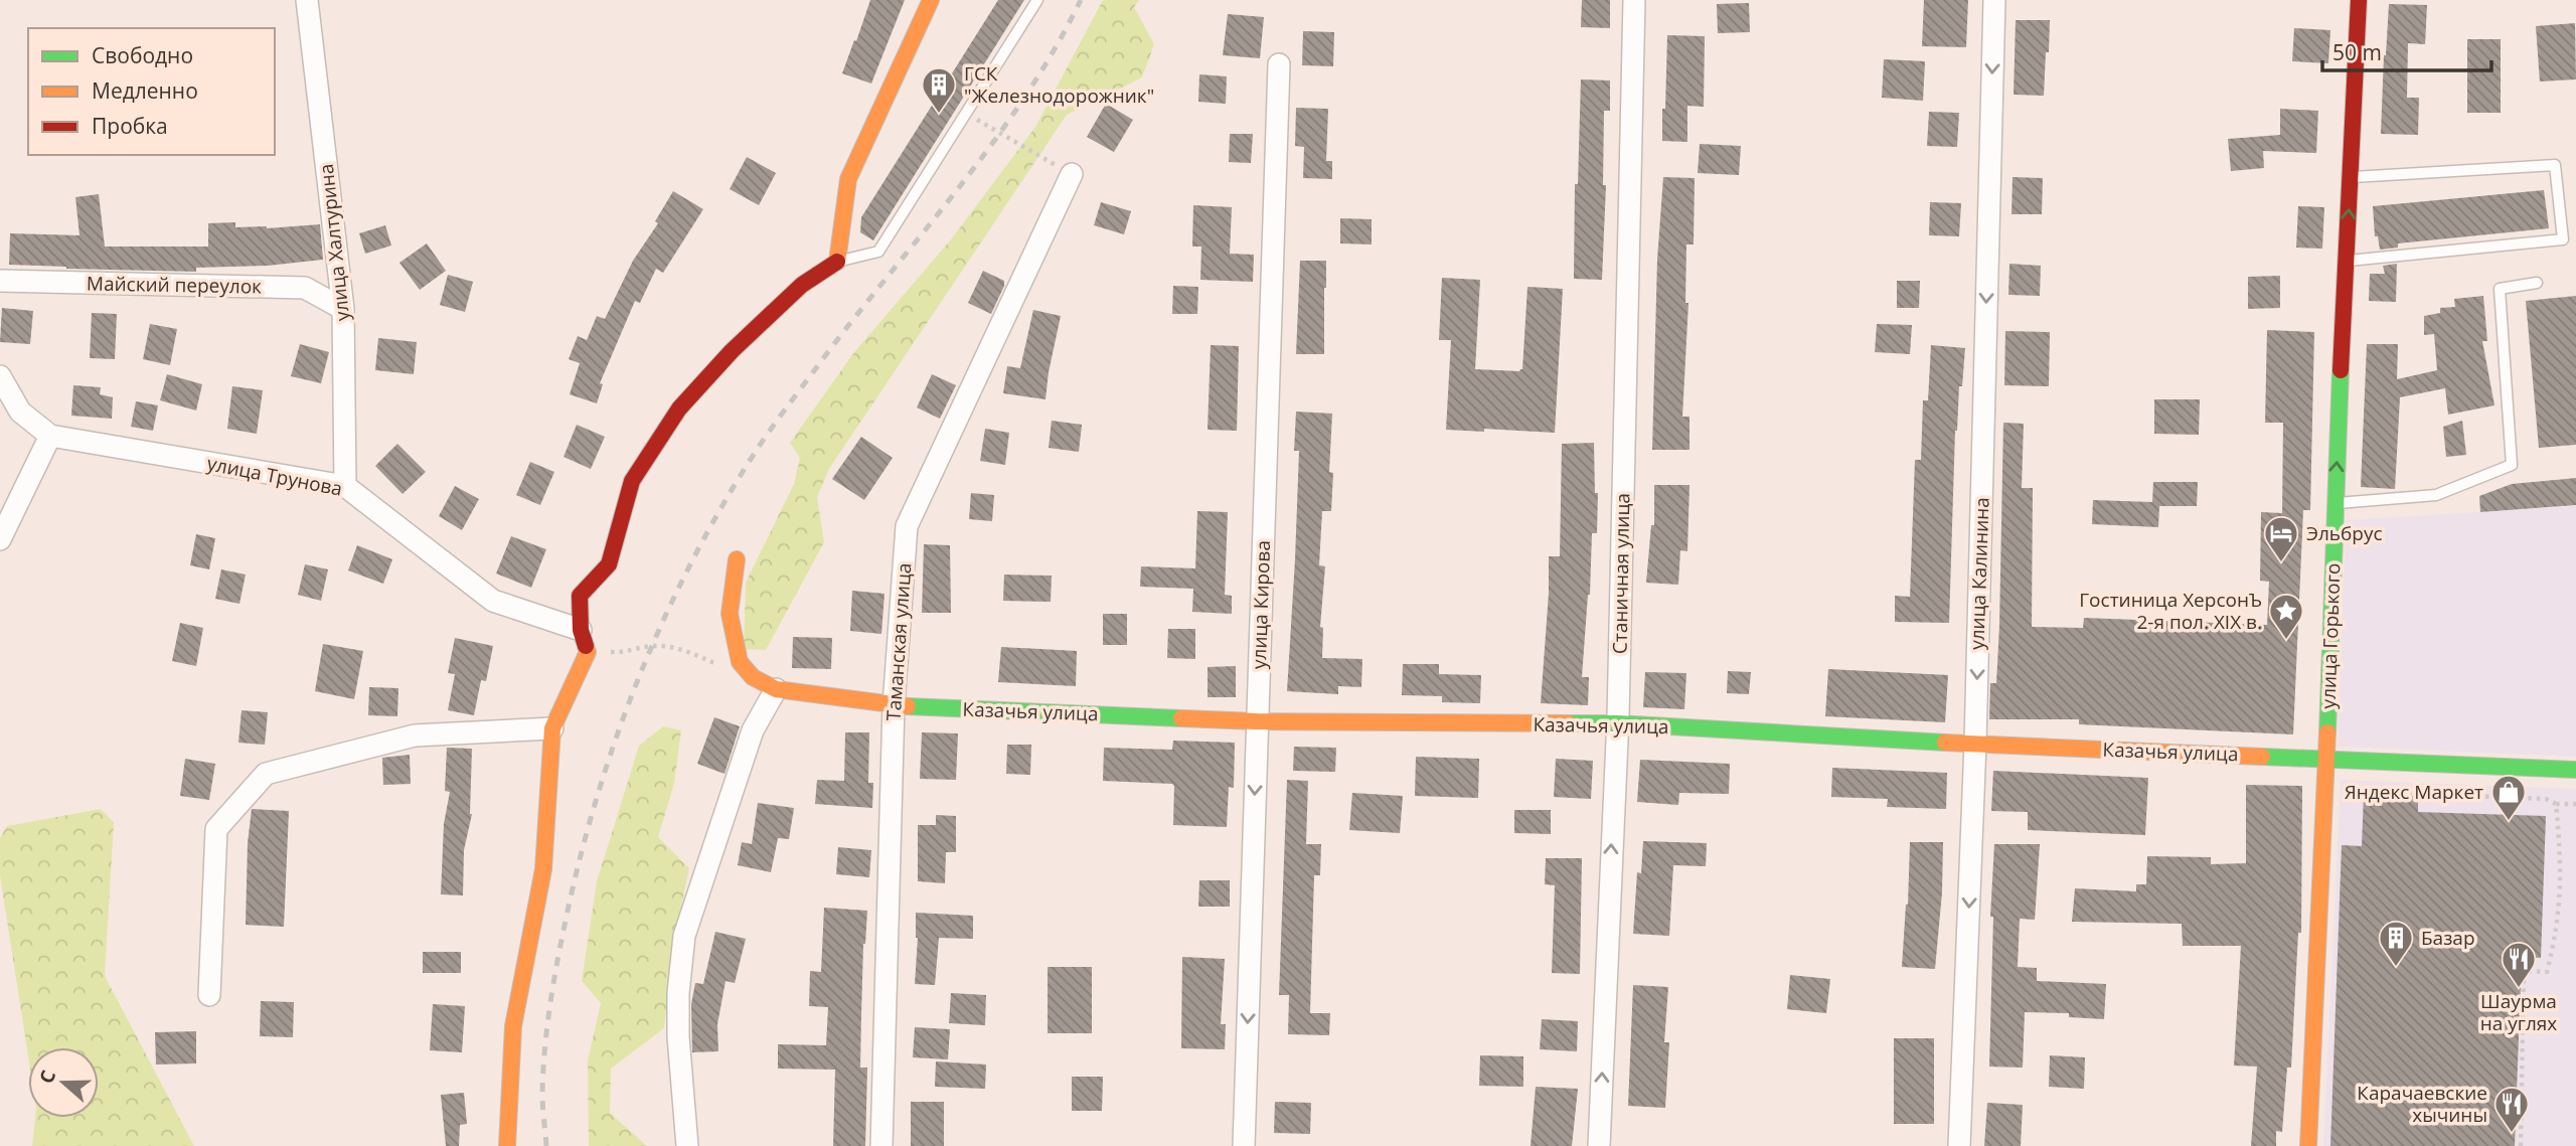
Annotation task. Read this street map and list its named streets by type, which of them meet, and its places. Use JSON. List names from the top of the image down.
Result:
{
  "streets": {
    "street": [
      "улица Халтурина",
      "Майский переулок",
      "улица Трунова",
      "Станичная улица",
      "улица Калинина",
      "улица Кирова",
      "улица Горького",
      "Таманская улица",
      "Казачья улица"
    ]
  },
  "crossings": [
    ["улица Халтурина", "Майский переулок"],
    ["улица Халтурина", "улица Трунова"],
    ["Станичная улица", "Казачья улица"],
    ["улица Калинина", "Казачья улица"],
    ["улица Кирова", "Казачья улица"],
    ["улица Горького", "Казачья улица"],
    ["Таманская улица", "Казачья улица"]
  ],
  "one_way": ["Станичная улица", "улица Калинина", "улица Кирова"],
  "places": {
    "building": ["ГСК \"Железнодорожник\"", "Базар"],
    "hotel": ["Эльбрус"],
    "place": ["Гостиница ХерсонЪ 2-я пол. XIX в."],
    "shop": ["Яндекс Маркет"],
    "restaurant": ["Шаурма на углях", "Карачаевские хычины"]
  },
  "legend": ["Свободно", "Медленно", "Пробка"],
  "scale_bar": "50 m",
  "north": "left"
}
